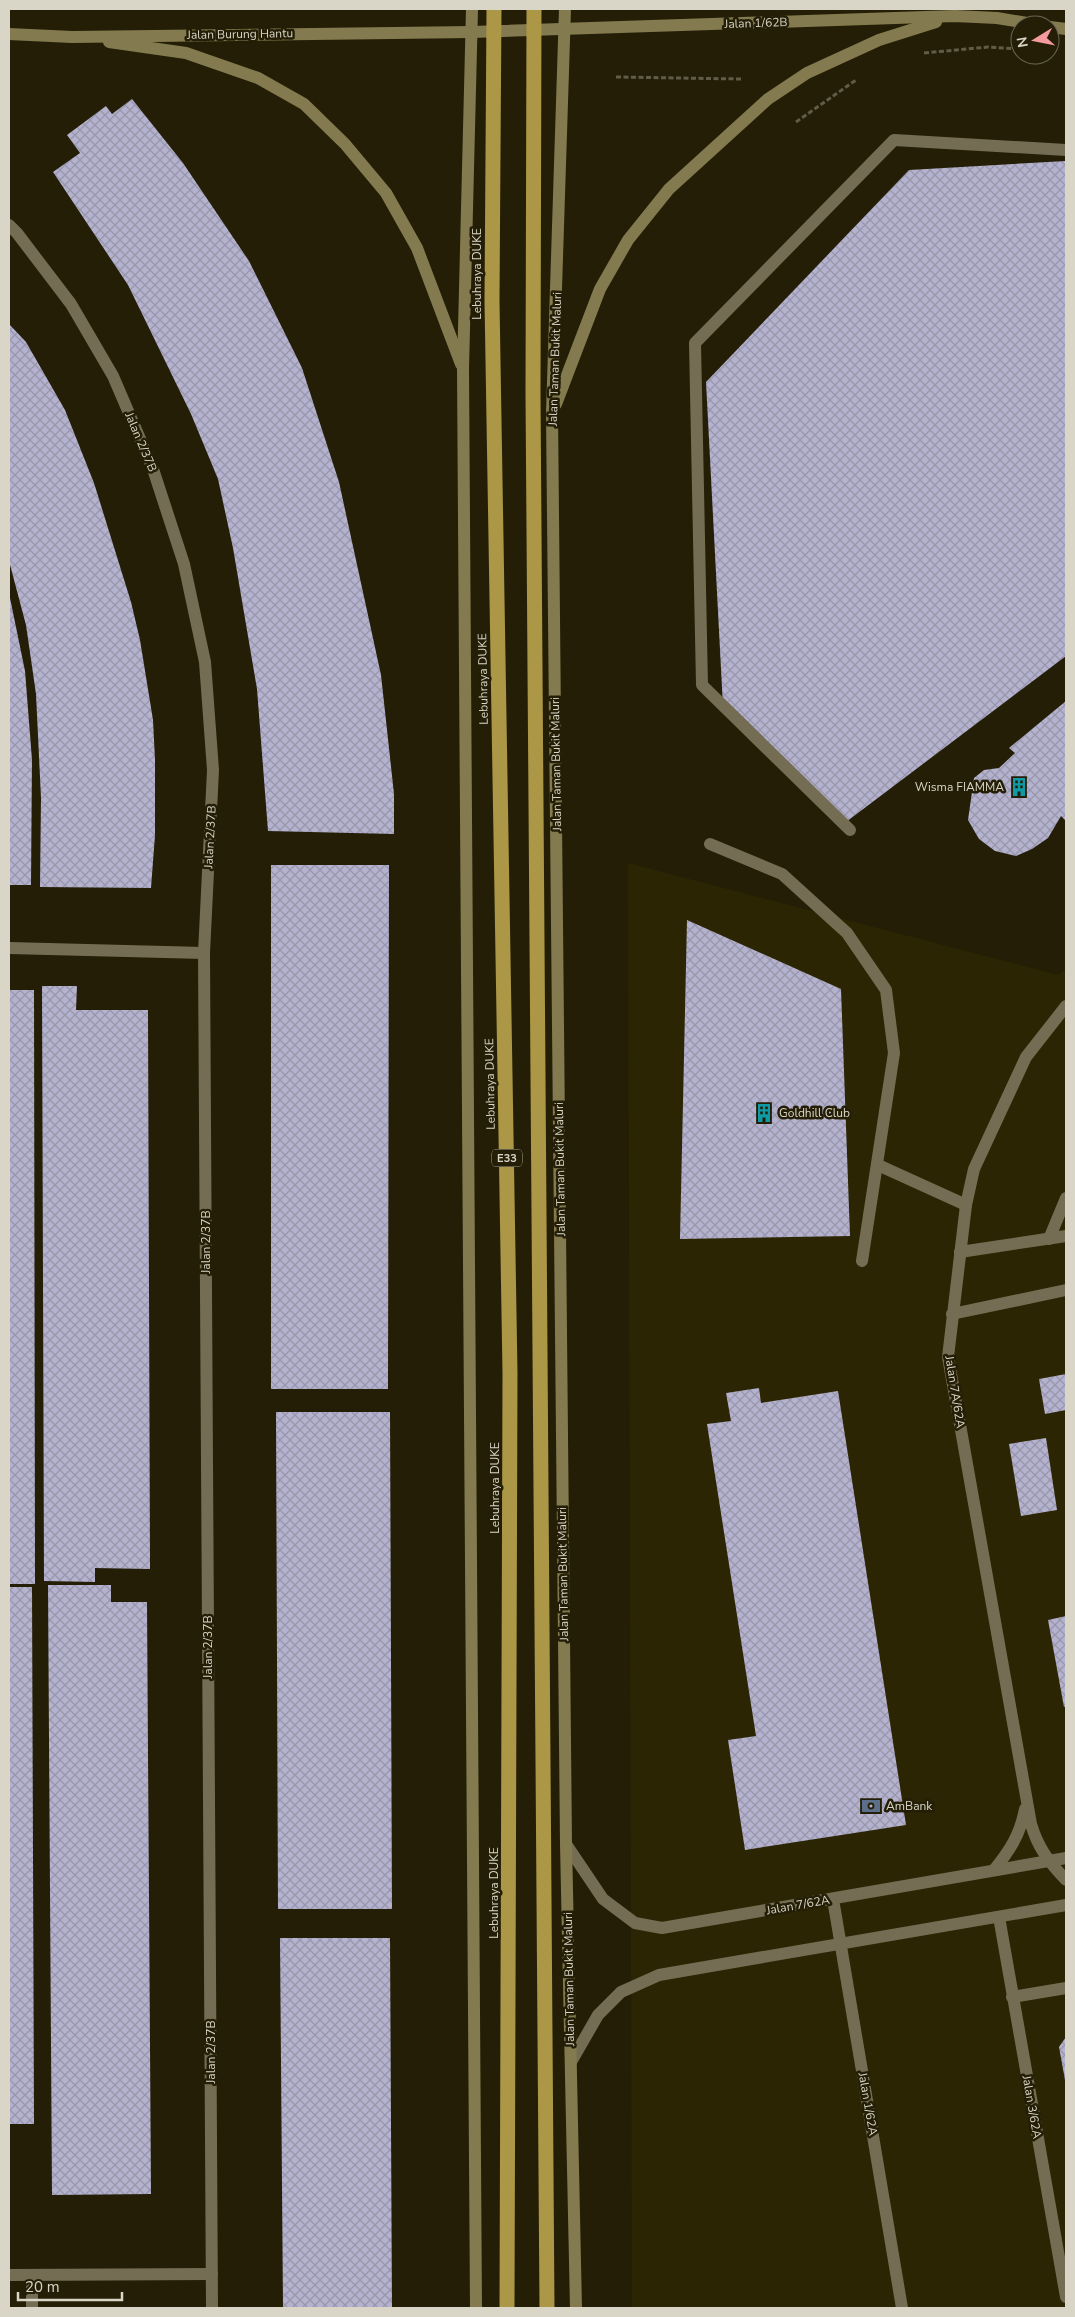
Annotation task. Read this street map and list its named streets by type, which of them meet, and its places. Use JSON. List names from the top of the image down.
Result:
{
  "streets": {
    "highway": ["Lebuhraya DUKE", "E33"],
    "main road": ["Jalan 1/62B", "Jalan Burung Hantu", "Jalan Taman Bukit Maluri"],
    "street": [
      "Jalan 2/37B",
      "Jalan 7A/62A",
      "Jalan 7/62A",
      "Jalan 1/62A",
      "Jalan 3/62A"
    ]
  },
  "crossings": [
    ["Jalan 1/62B", "Jalan Burung Hantu"],
    ["Jalan 1/62B", "Jalan Taman Bukit Maluri"],
    ["Jalan Taman Bukit Maluri", "Jalan 7/62A"],
    ["Jalan 7A/62A", "Jalan 7/62A"],
    ["Jalan 7/62A", "Jalan 1/62A"]
  ],
  "places": {
    "building": ["Wisma FIAMMA", "Goldhill Club"],
    "bank": ["AmBank"]
  },
  "scale_bar": "20 m",
  "north": "left"
}
